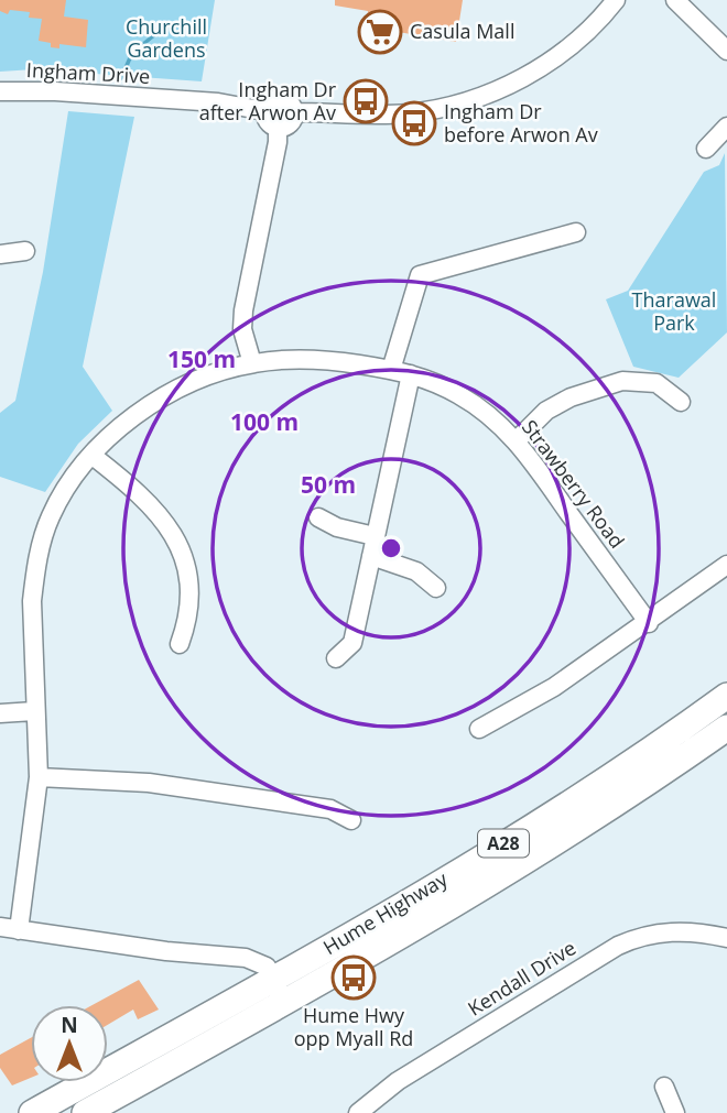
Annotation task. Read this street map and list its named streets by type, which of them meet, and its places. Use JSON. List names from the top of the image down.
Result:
{
  "streets": {
    "highway": ["A28", "Hume Highway"],
    "street": ["Ingham Drive", "Strawberry Road", "Kendall Drive"]
  },
  "parks": ["Churchill Gardens", "Tharawal Park"],
  "places": {
    "supermarket": ["Casula Mall"],
    "bus stop": ["Ingham Dr after Arwon Av", "Ingham Dr before Arwon Av", "Hume Hwy opp Myall Rd"]
  },
  "north": "top",
  "rings": ["150 m", "100 m", "50 m"]
}
